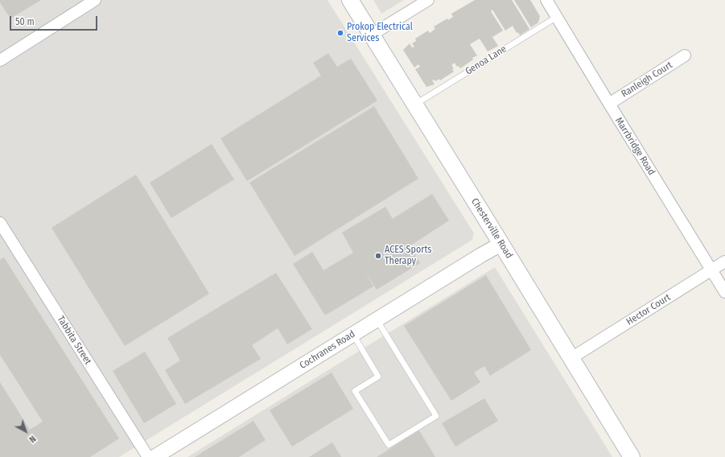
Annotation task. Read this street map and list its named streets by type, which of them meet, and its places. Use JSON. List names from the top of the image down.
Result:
{
  "streets": {
    "main road": ["Chesterville Road"],
    "street": [
      "Ranleigh Court",
      "Marrbridge Road",
      "Hector Court",
      "Tabbita Street",
      "Cochranes Road"
    ],
    "lane": ["Genoa Lane"]
  },
  "crossings": [
    ["Genoa Lane", "Marrbridge Road"],
    ["Genoa Lane", "Chesterville Road"],
    ["Ranleigh Court", "Marrbridge Road"],
    ["Marrbridge Road", "Hector Court"],
    ["Chesterville Road", "Hector Court"],
    ["Chesterville Road", "Cochranes Road"]
  ],
  "places": ["Prokop Electrical Services", "ACES Sports Therapy"],
  "scale_bar": "50 m",
  "north": "bottom right"
}
